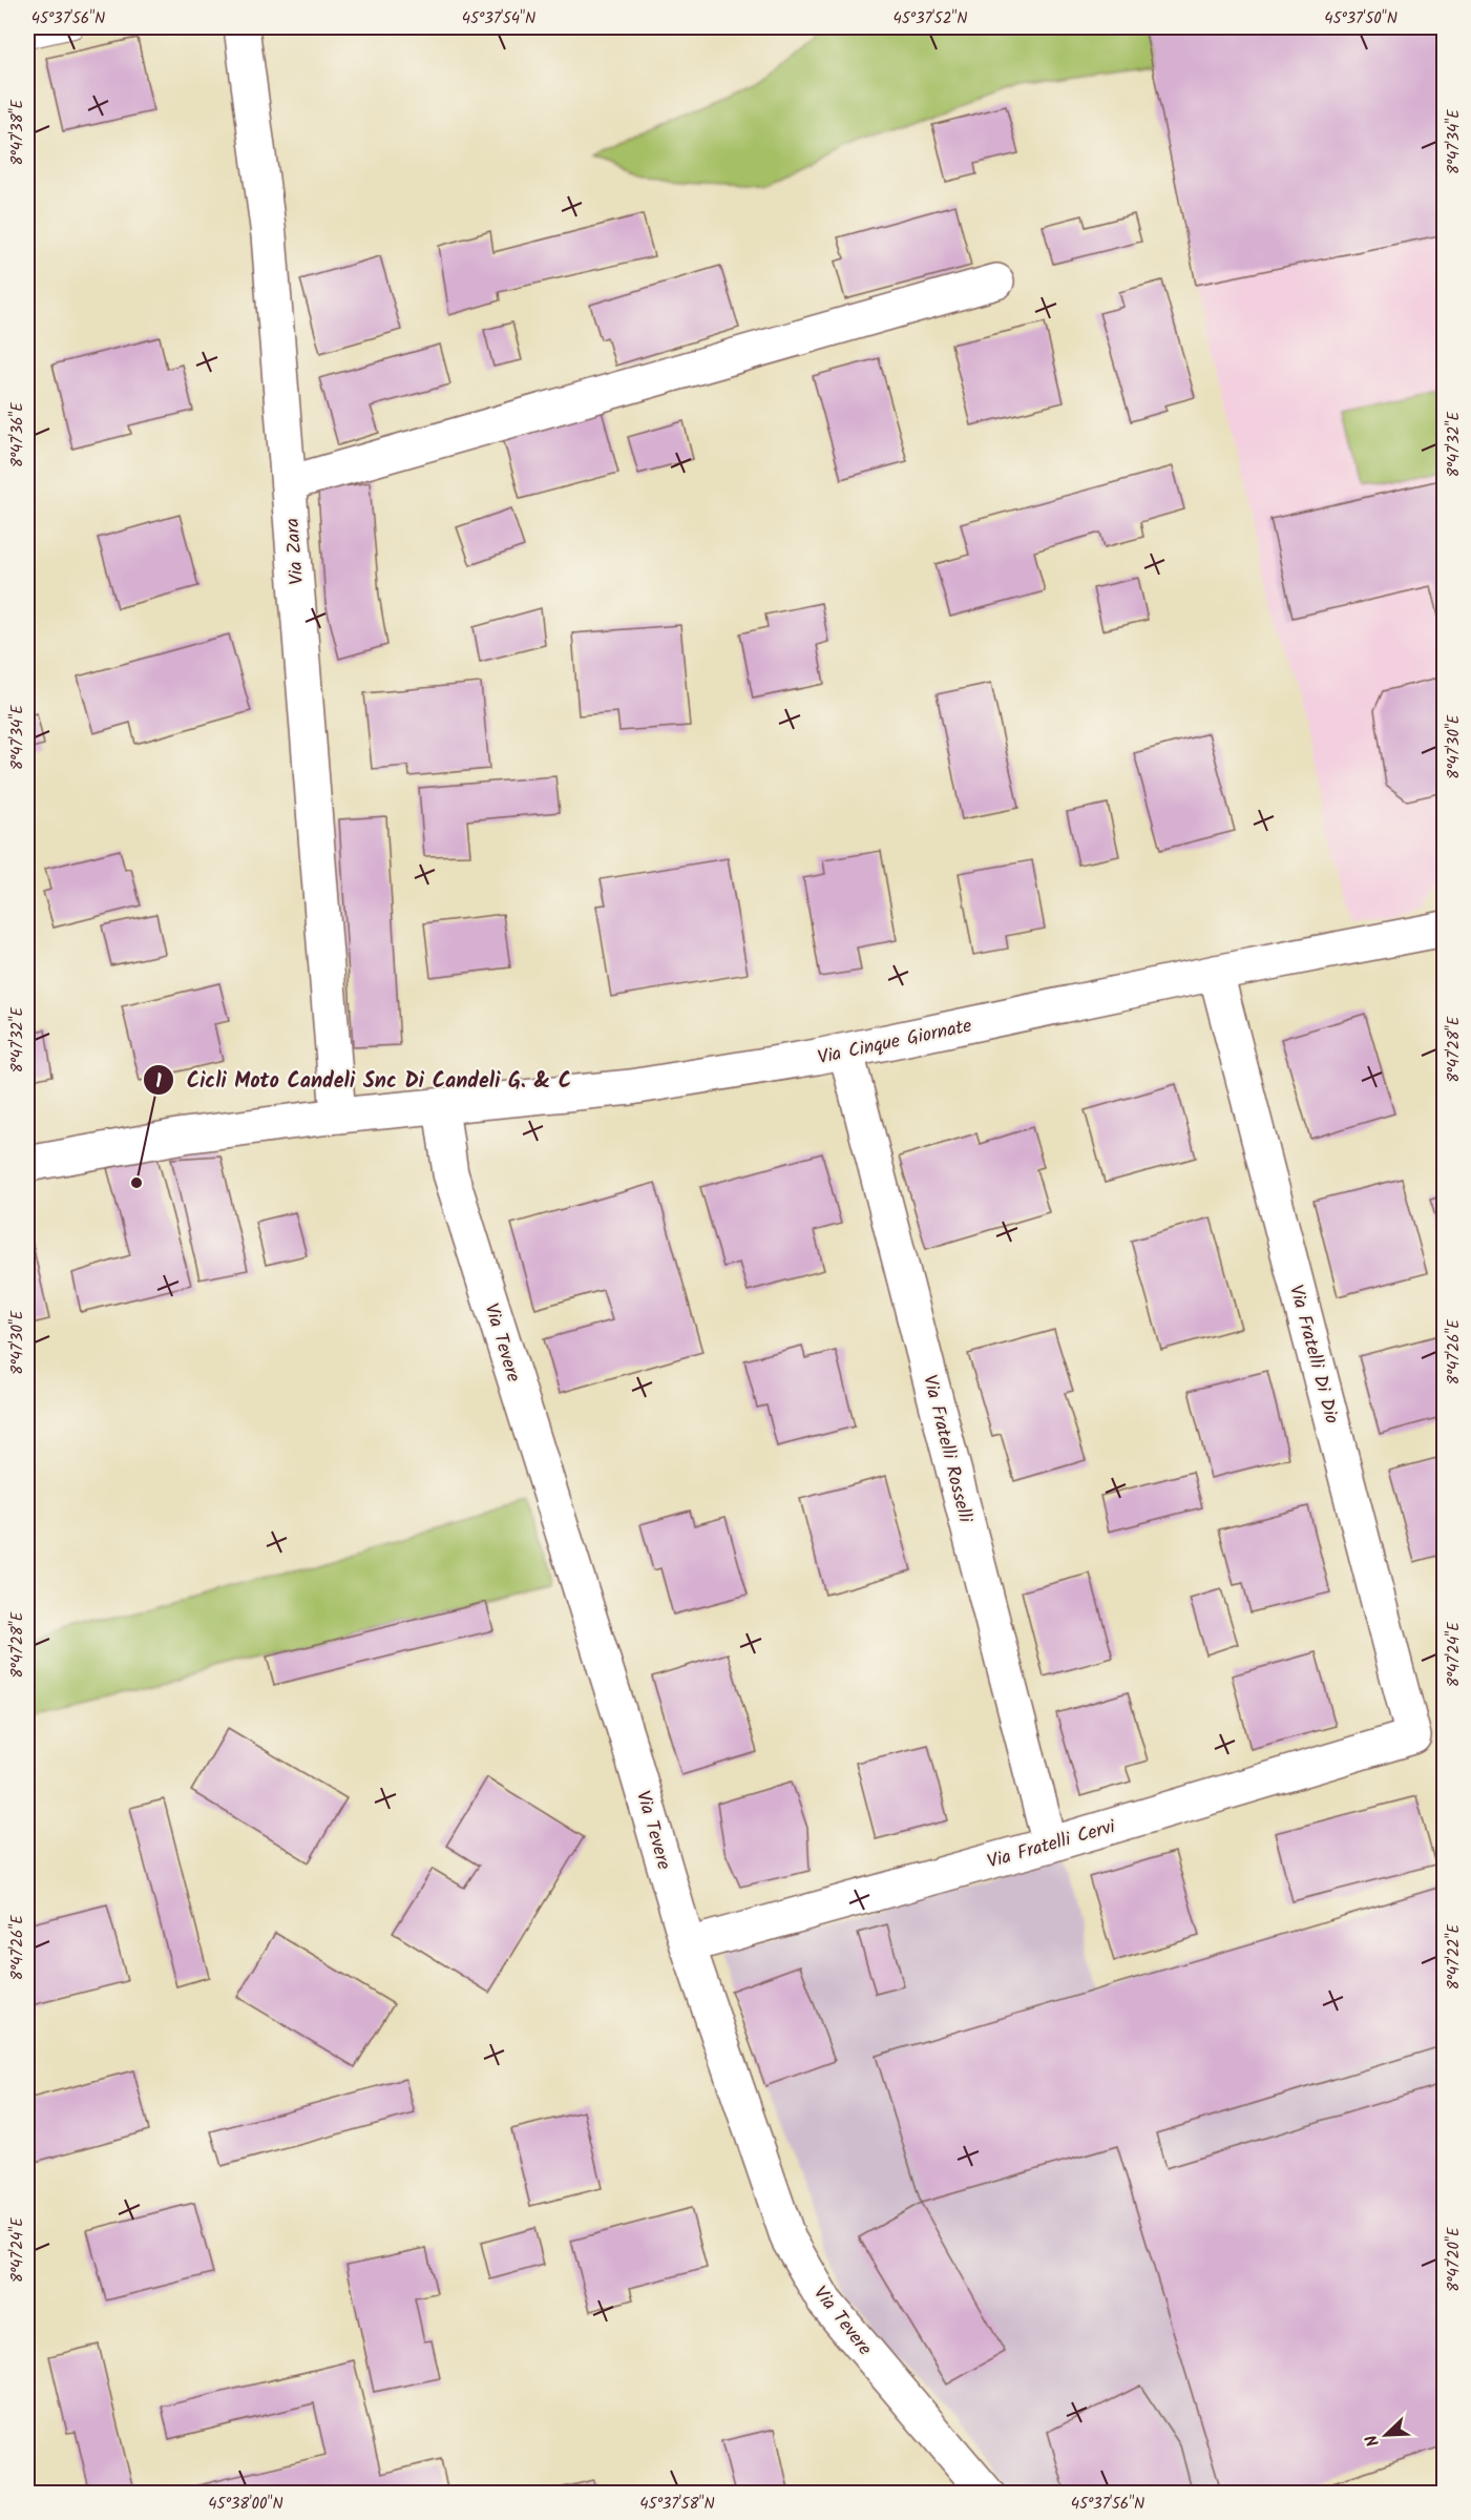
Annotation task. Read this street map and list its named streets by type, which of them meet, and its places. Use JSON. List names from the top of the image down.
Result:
{
  "streets": {
    "street": [
      "Via Zara",
      "Via Cinque Giornate",
      "Via Tevere",
      "Via Fratelli Di Dio",
      "Via Fratelli Rosselli",
      "Via Fratelli Cervi"
    ]
  },
  "crossings": [
    ["Via Zara", "Via Cinque Giornate"],
    ["Via Cinque Giornate", "Via Tevere"],
    ["Via Cinque Giornate", "Via Fratelli Di Dio"],
    ["Via Cinque Giornate", "Via Fratelli Rosselli"],
    ["Via Tevere", "Via Fratelli Cervi"],
    ["Via Fratelli Di Dio", "Via Fratelli Cervi"],
    ["Via Fratelli Rosselli", "Via Fratelli Cervi"]
  ],
  "places": ["Cicli Moto Candeli Snc Di Candeli G. & C"],
  "north": "bottom left",
  "coordinates": [
    "45°37'56\"N",
    "45°37'54\"N",
    "45°37'52\"N",
    "45°37'50\"N",
    "8°47'38\"E",
    "8°47'34\"E",
    "8°47'36\"E",
    "8°47'32\"E",
    "8°47'30\"E",
    "8°47'28\"E",
    "8°47'26\"E",
    "8°47'24\"E",
    "8°47'22\"E",
    "8°47'20\"E",
    "45°38'00\"N",
    "45°37'58\"N"
  ]
}
